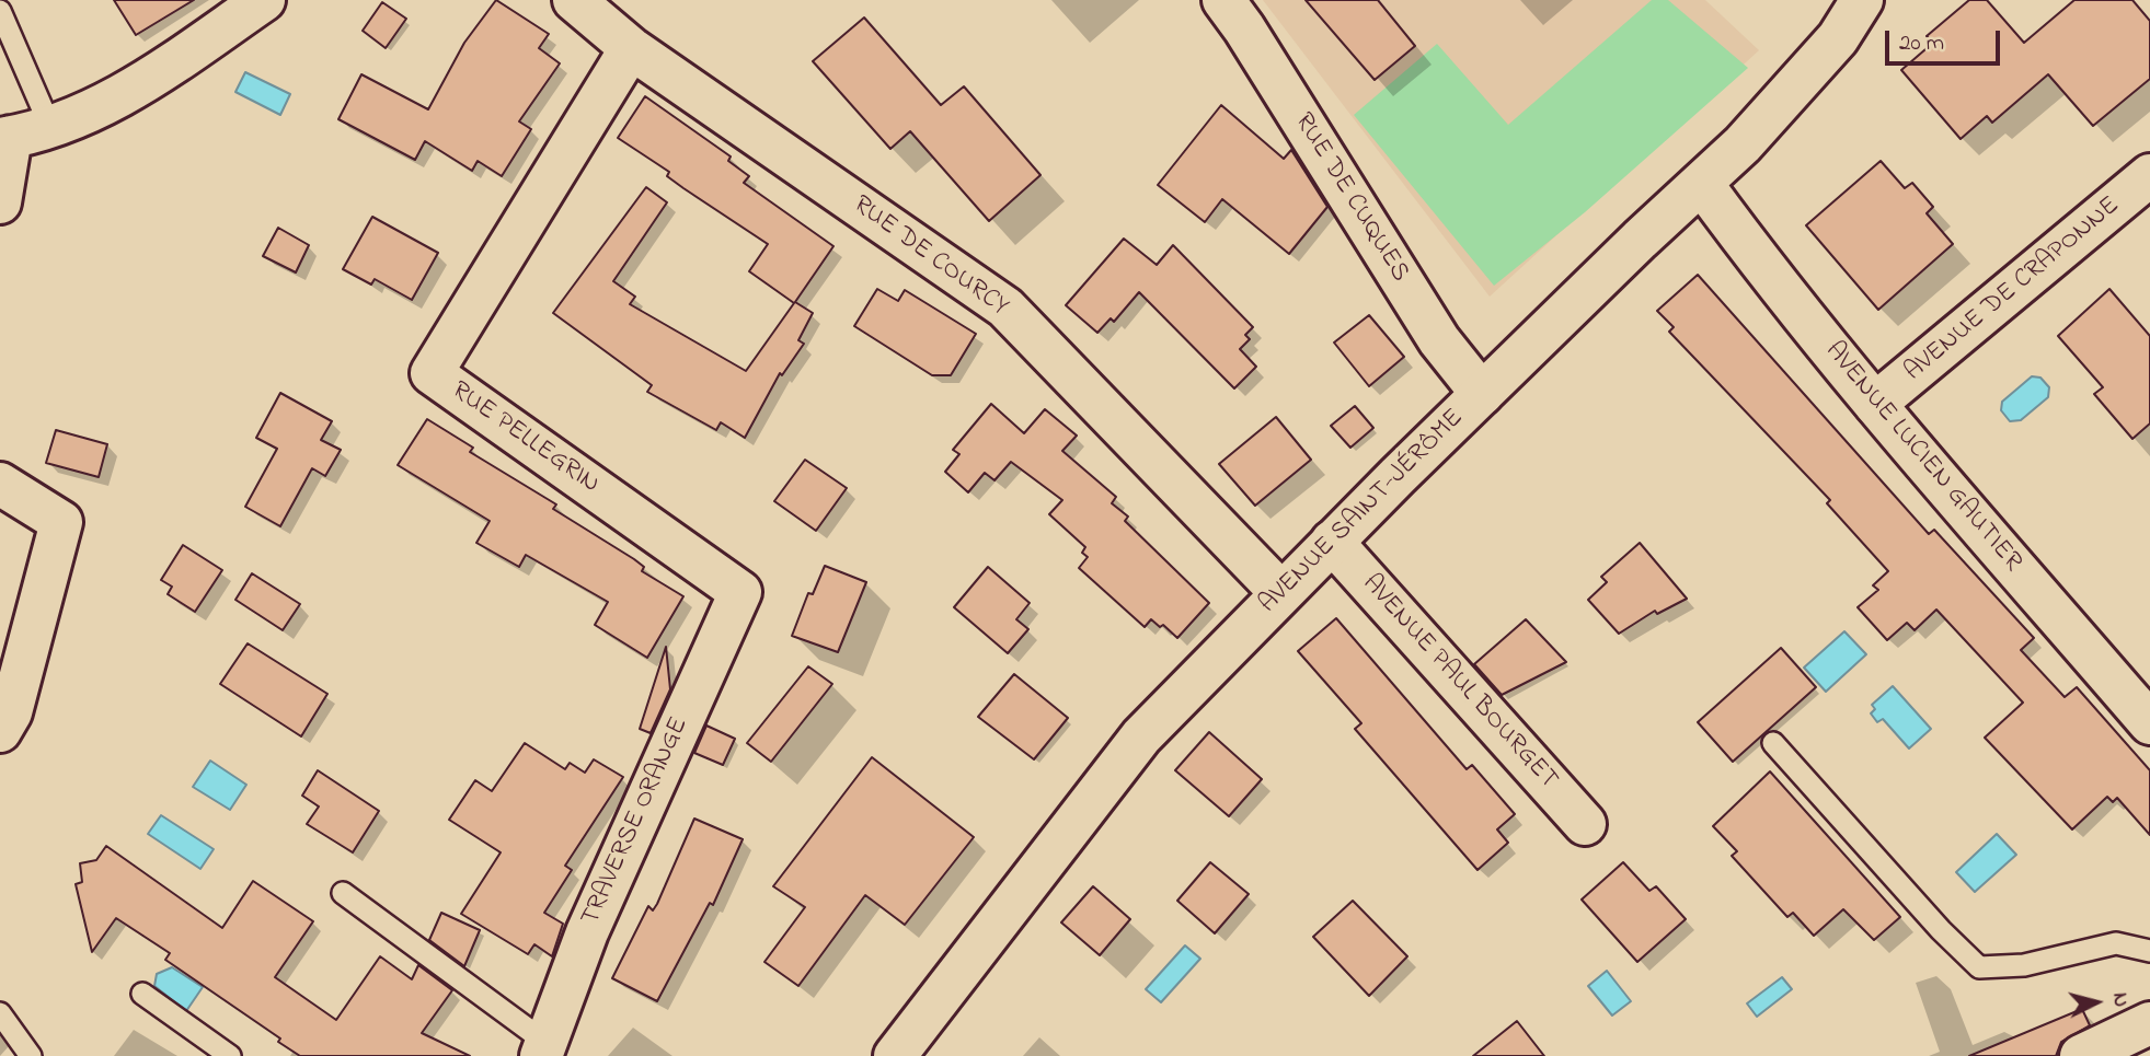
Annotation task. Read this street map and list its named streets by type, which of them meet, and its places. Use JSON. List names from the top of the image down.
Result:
{
  "streets": {
    "street": [
      "RUE DE CUQUES",
      "RUE DE COURCY",
      "AVENUE DE CRAPONNE",
      "RUE PELLEGRIN",
      "AVENUE LUCIEN GAUTIER",
      "AVENUE SAINT-JÉRÔME",
      "AVENUE PAUL BOURGET",
      "TRAVERSE ORANGE"
    ]
  },
  "crossings": [
    ["RUE DE CUQUES", "AVENUE SAINT-JÉRÔME"],
    ["RUE DE COURCY", "RUE PELLEGRIN"],
    ["RUE DE COURCY", "AVENUE SAINT-JÉRÔME"],
    ["AVENUE DE CRAPONNE", "AVENUE LUCIEN GAUTIER"],
    ["RUE PELLEGRIN", "TRAVERSE ORANGE"],
    ["AVENUE LUCIEN GAUTIER", "AVENUE SAINT-JÉRÔME"],
    ["AVENUE SAINT-JÉRÔME", "AVENUE PAUL BOURGET"]
  ],
  "scale_bar": "20 m",
  "north": "right"
}
